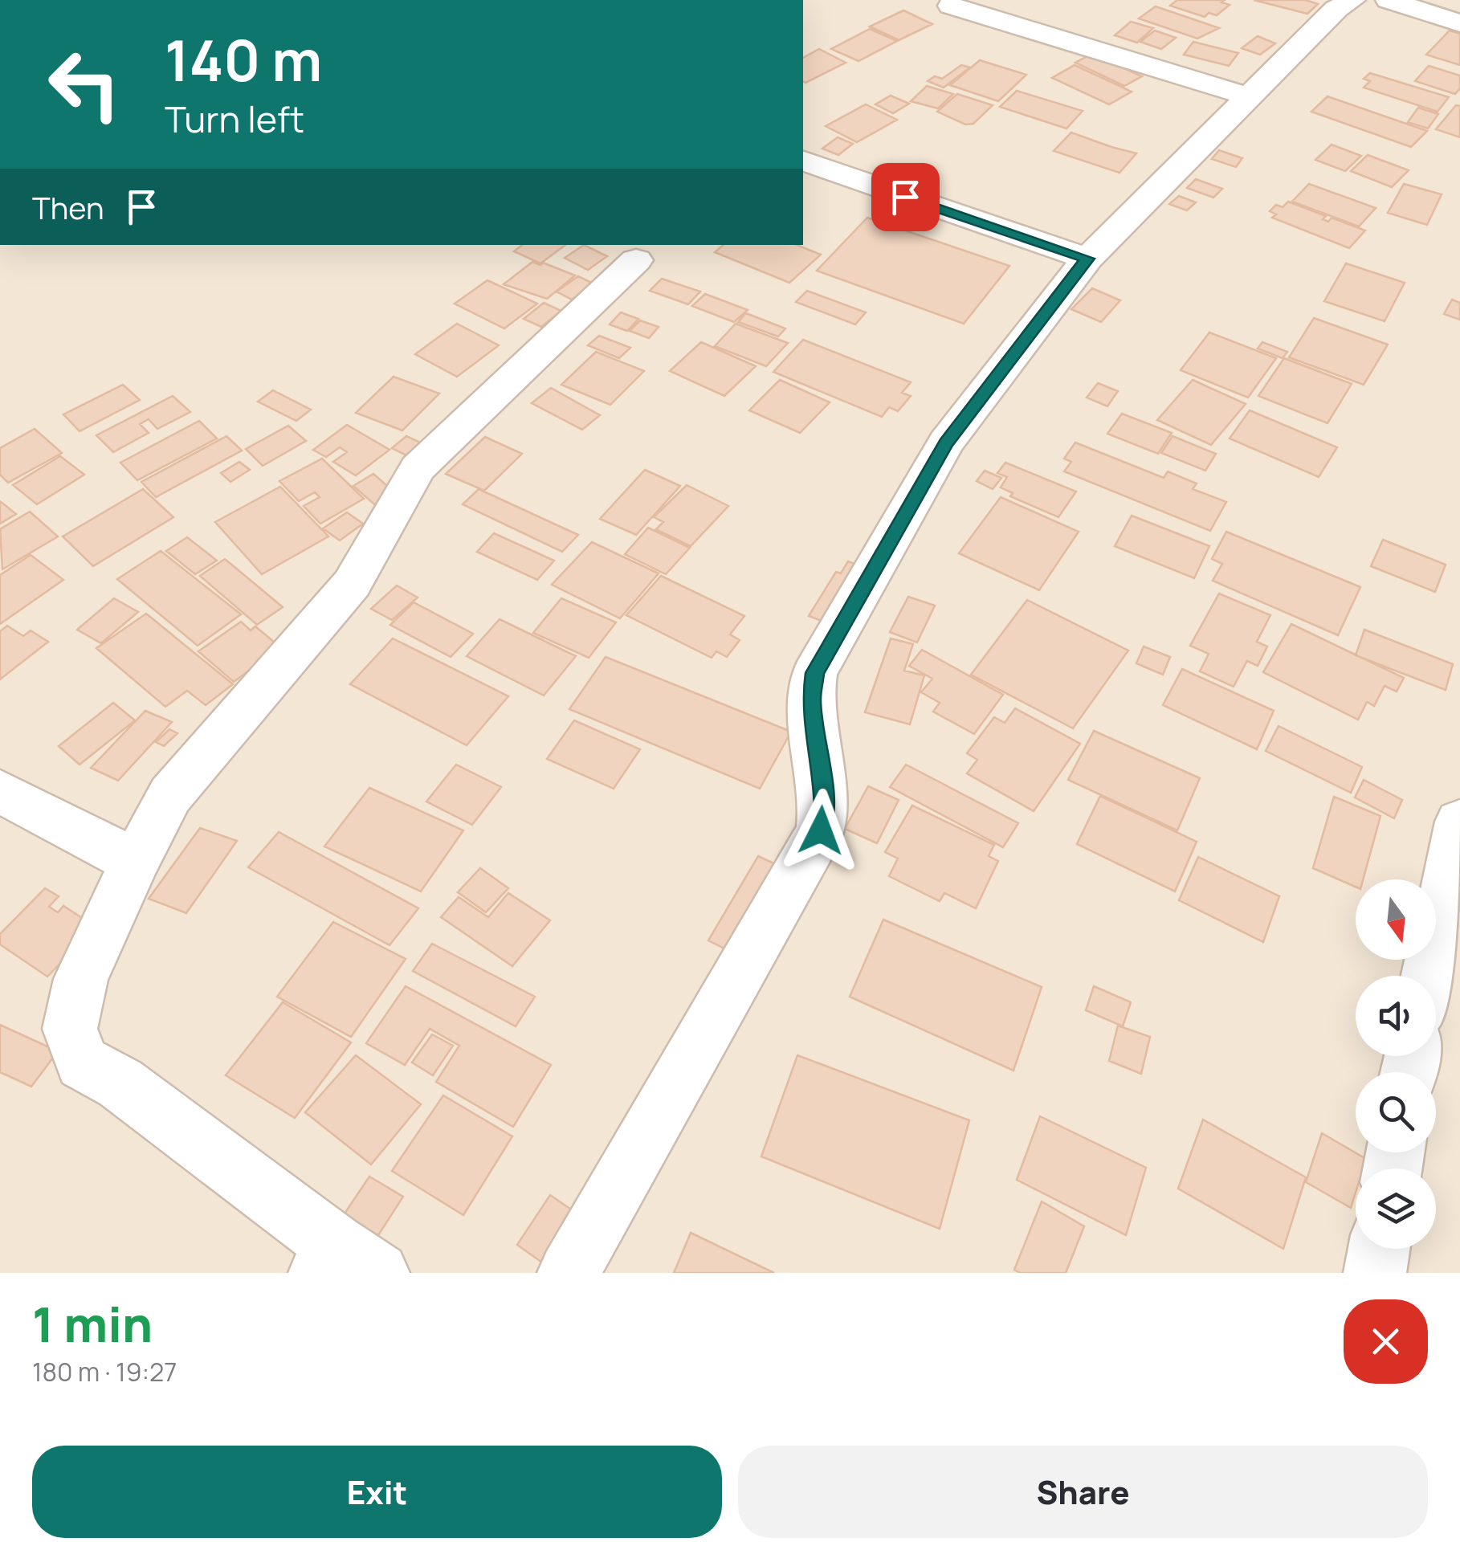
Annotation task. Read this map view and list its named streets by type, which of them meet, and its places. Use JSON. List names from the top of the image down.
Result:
{
  "north": "bottom",
  "page": {
    "turn": ["140 m", "Turn left"],
    "then": "Then",
    "heading": ["1 min", "180 m · 19:27"],
    "buttons": ["Exit", "Share"]
  }
}
